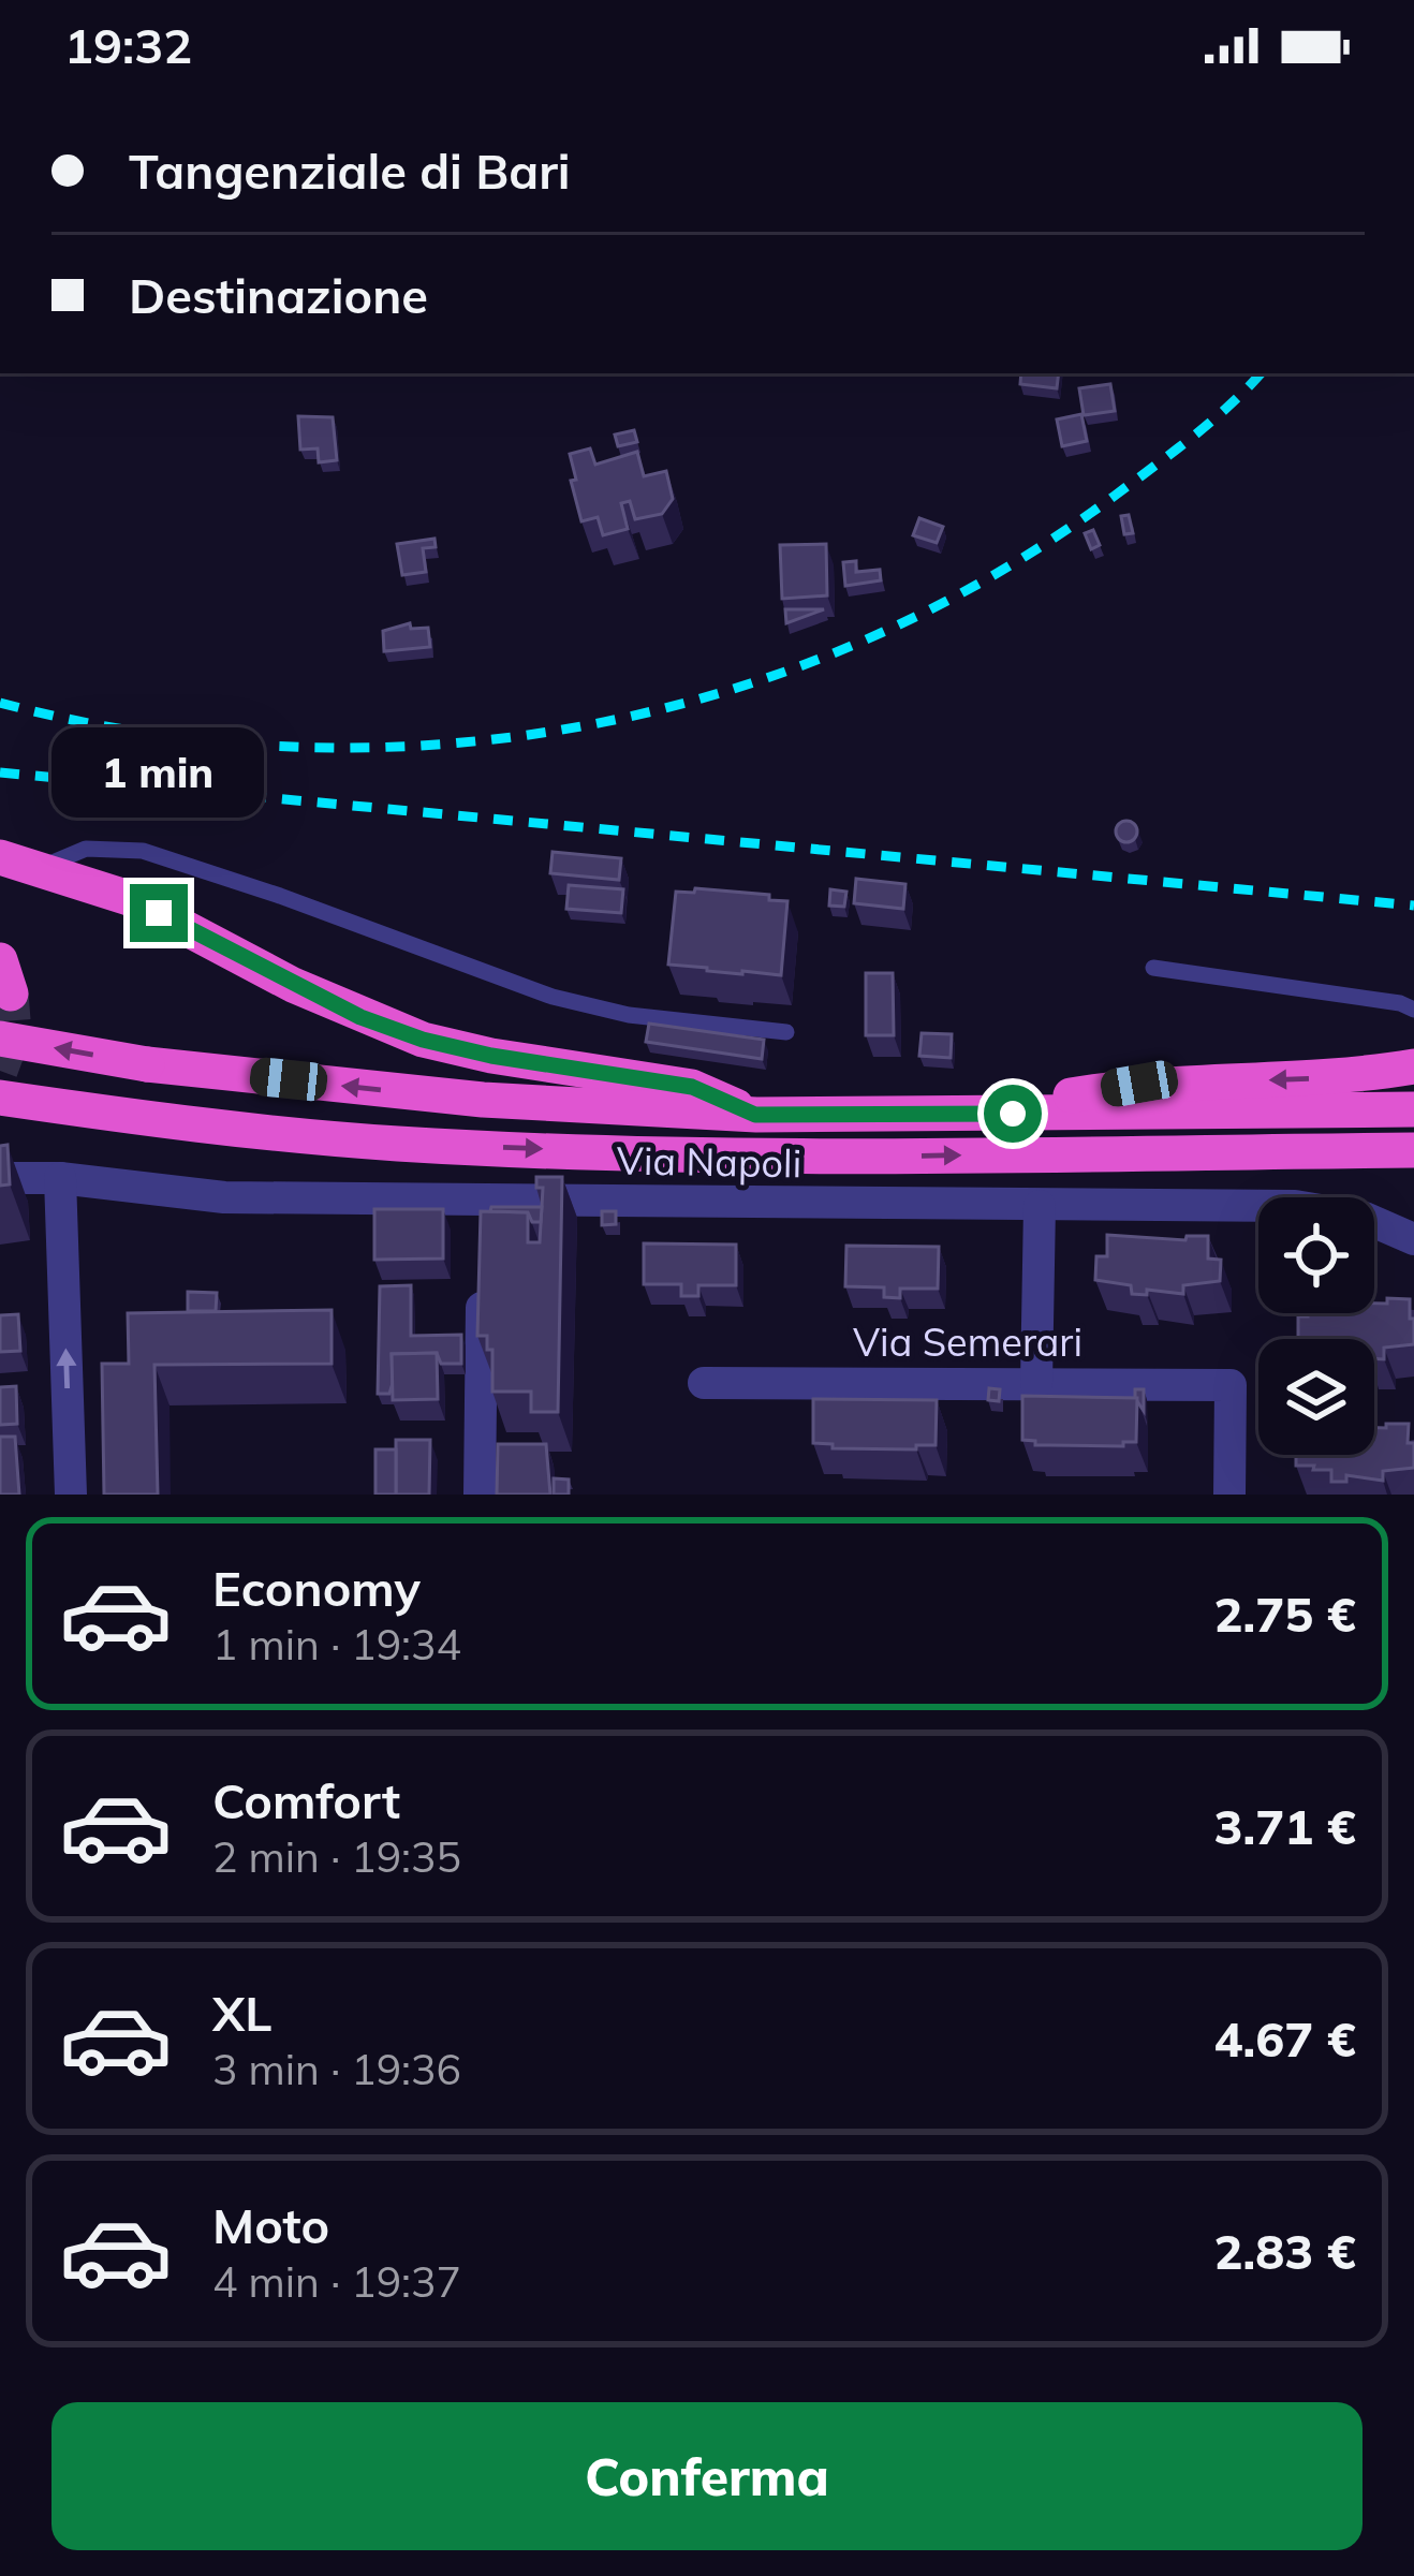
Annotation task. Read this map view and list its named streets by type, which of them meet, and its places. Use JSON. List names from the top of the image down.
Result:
{
  "streets": {
    "street": ["Via Napoli", "Via Semerari"]
  },
  "page": {
    "status": "19:32",
    "banner": ["Tangenziale di Bari", "Destinazione"],
    "bubble": "1 min",
    "list": [
      {
        "name": "Economy",
        "note": "1 min · 19:34",
        "value": "2.75 €"
      },
      {
        "name": "Comfort",
        "note": "2 min · 19:35",
        "value": "3.71 €"
      },
      {
        "name": "XL",
        "note": "3 min · 19:36",
        "value": "4.67 €"
      },
      {
        "name": "Moto",
        "note": "4 min · 19:37",
        "value": "2.83 €"
      }
    ],
    "buttons": "Conferma"
  }
}
